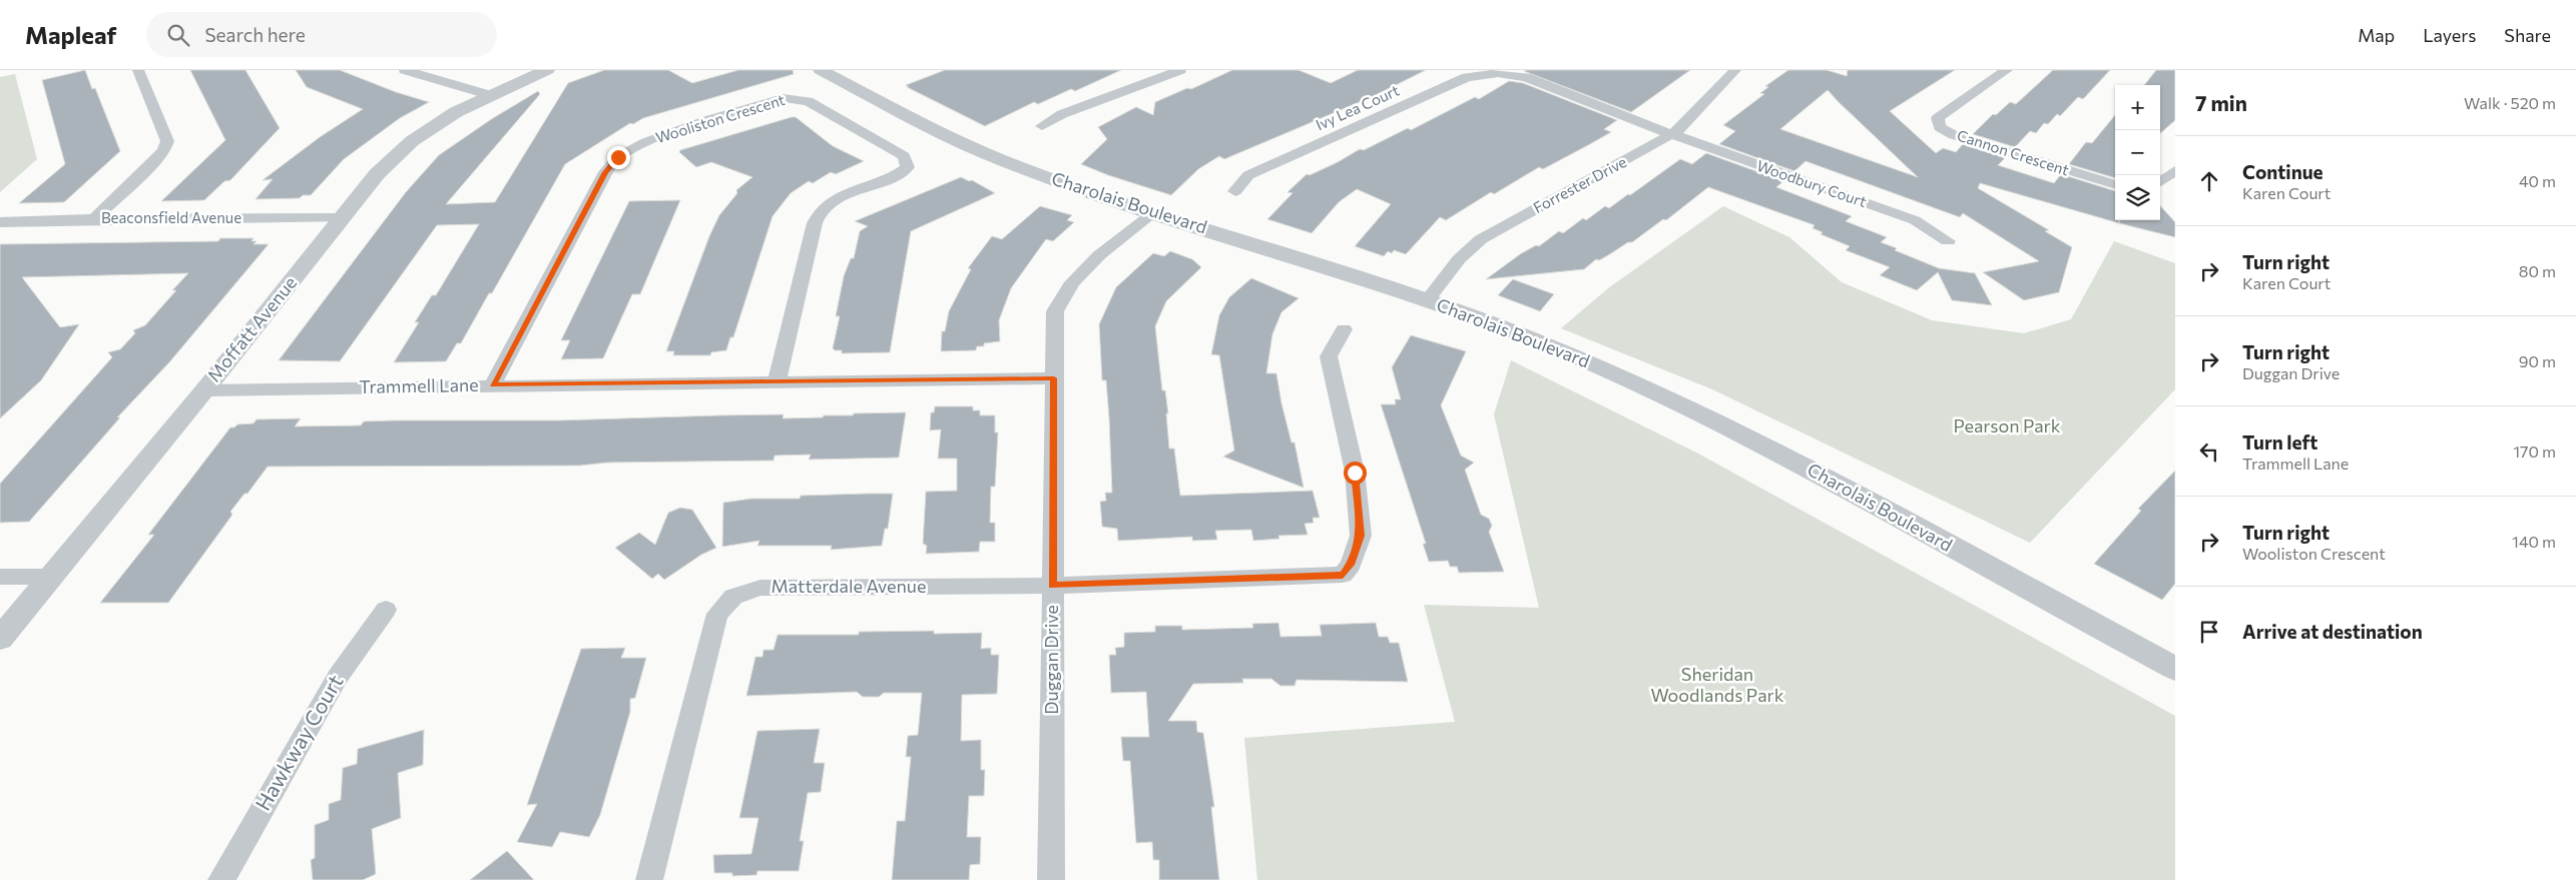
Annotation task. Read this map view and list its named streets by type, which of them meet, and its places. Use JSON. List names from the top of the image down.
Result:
{
  "streets": {
    "street": [
      "Ivy Lea Court",
      "Wooliston Crescent",
      "Cannon Crescent",
      "Woodbury Court",
      "Forrester Drive",
      "Charolais Boulevard",
      "Beaconsfield Avenue",
      "Moffatt Avenue",
      "Trammell Lane",
      "Matterdale Avenue",
      "Duggan Drive",
      "Hawkway Court"
    ]
  },
  "crossings": [
    ["Ivy Lea Court", "Woodbury Court"],
    ["Ivy Lea Court", "Forrester Drive"],
    ["Wooliston Crescent", "Trammell Lane"],
    ["Woodbury Court", "Forrester Drive"],
    ["Forrester Drive", "Charolais Boulevard"],
    ["Charolais Boulevard", "Duggan Drive"],
    ["Beaconsfield Avenue", "Moffatt Avenue"],
    ["Moffatt Avenue", "Trammell Lane"],
    ["Trammell Lane", "Duggan Drive"],
    ["Matterdale Avenue", "Duggan Drive"]
  ],
  "parks": ["Pearson Park", "Sheridan Woodlands Park"],
  "page": {
    "header": "Mapleaf",
    "search": "Search here",
    "nav": ["Map", "Layers", "Share"],
    "heading": ["7 min", "Walk · 520 m"],
    "map_buttons": ["+", "−"],
    "list": [
      ["Continue", "Karen Court", "40 m"],
      ["Turn right", "Karen Court", "80 m"],
      ["Turn right", "Duggan Drive", "90 m"],
      ["Turn left", "Trammell Lane", "170 m"],
      ["Turn right", "Wooliston Crescent", "140 m"],
      "Arrive at destination"
    ]
  }
}
